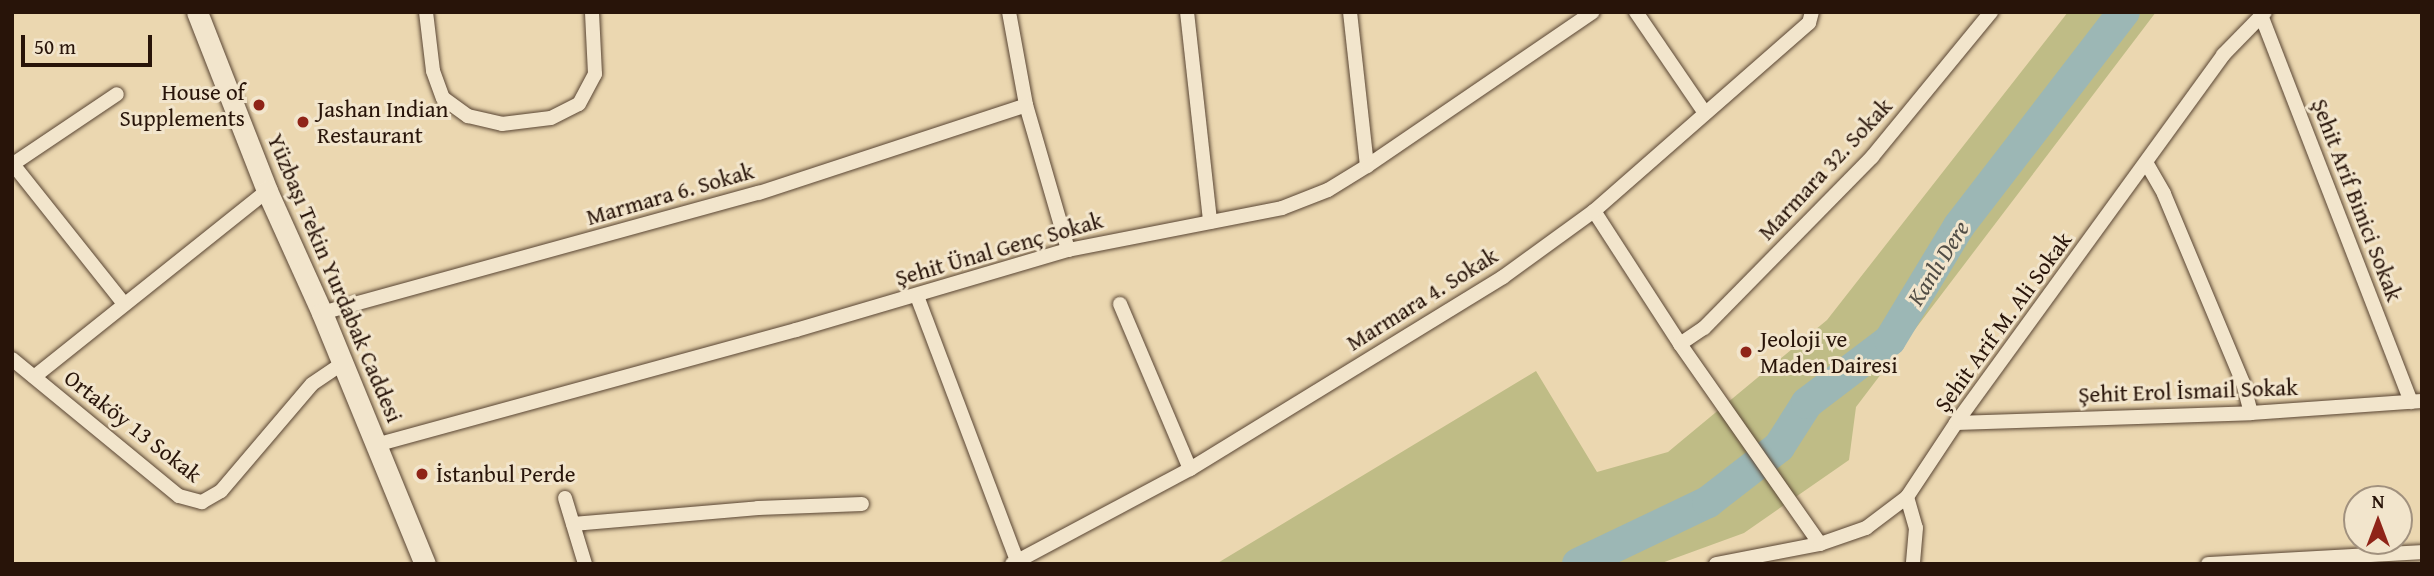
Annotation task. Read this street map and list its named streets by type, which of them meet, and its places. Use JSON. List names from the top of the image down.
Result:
{
  "streets": {
    "main road": ["Yüzbaşı Tekin Yurdabak Caddesi"],
    "street": [
      "Marmara 32. Sokak",
      "Marmara 6. Sokak",
      "Şehit Arif Binici Sokak",
      "Şehit Ünal Genç Sokak",
      "Marmara 4. Sokak",
      "Şehit Arif M. Ali Sokak",
      "Şehit Erol İsmail Sokak",
      "Ortaköy 13 Sokak"
    ]
  },
  "crossings": [
    ["Marmara 6. Sokak", "Yüzbaşı Tekin Yurdabak Caddesi"],
    ["Şehit Arif Binici Sokak", "Şehit Arif M. Ali Sokak"],
    ["Şehit Arif Binici Sokak", "Şehit Erol İsmail Sokak"],
    ["Şehit Ünal Genç Sokak", "Yüzbaşı Tekin Yurdabak Caddesi"],
    ["Yüzbaşı Tekin Yurdabak Caddesi", "Ortaköy 13 Sokak"],
    ["Şehit Arif M. Ali Sokak", "Şehit Erol İsmail Sokak"]
  ],
  "water": ["Kanlı Dere"],
  "places": [
    "House of Supplements",
    "Jashan Indian Restaurant",
    "Jeoloji ve Maden Dairesi",
    "İstanbul Perde"
  ],
  "scale_bar": "50 m",
  "north": "top"
}
